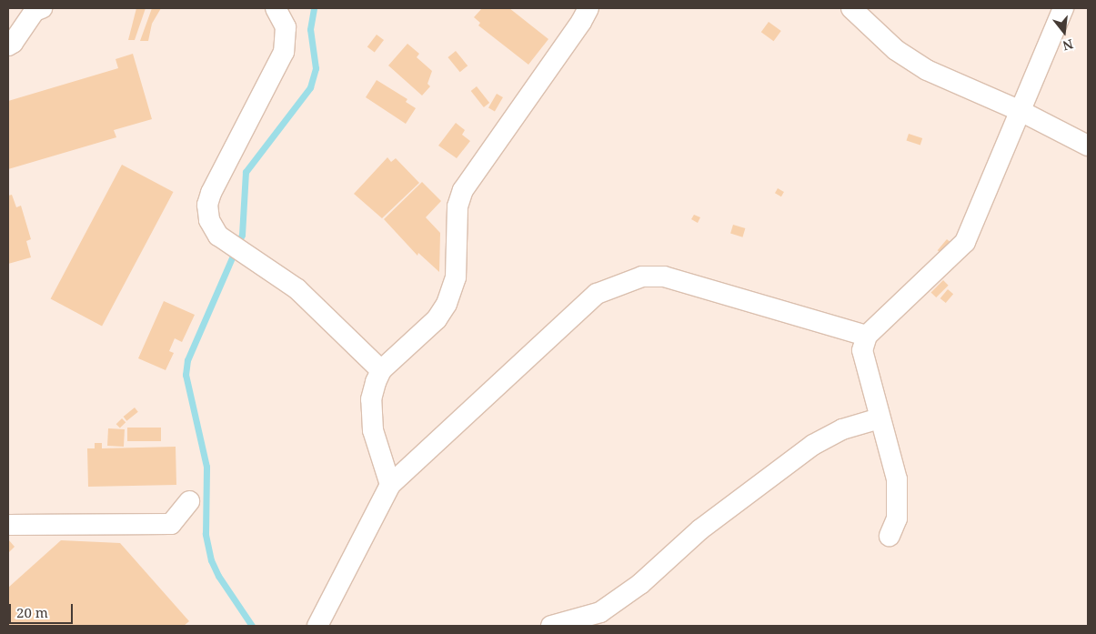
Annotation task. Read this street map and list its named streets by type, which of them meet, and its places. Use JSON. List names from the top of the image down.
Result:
{
  "scale_bar": "20 m",
  "north": "bottom"
}
